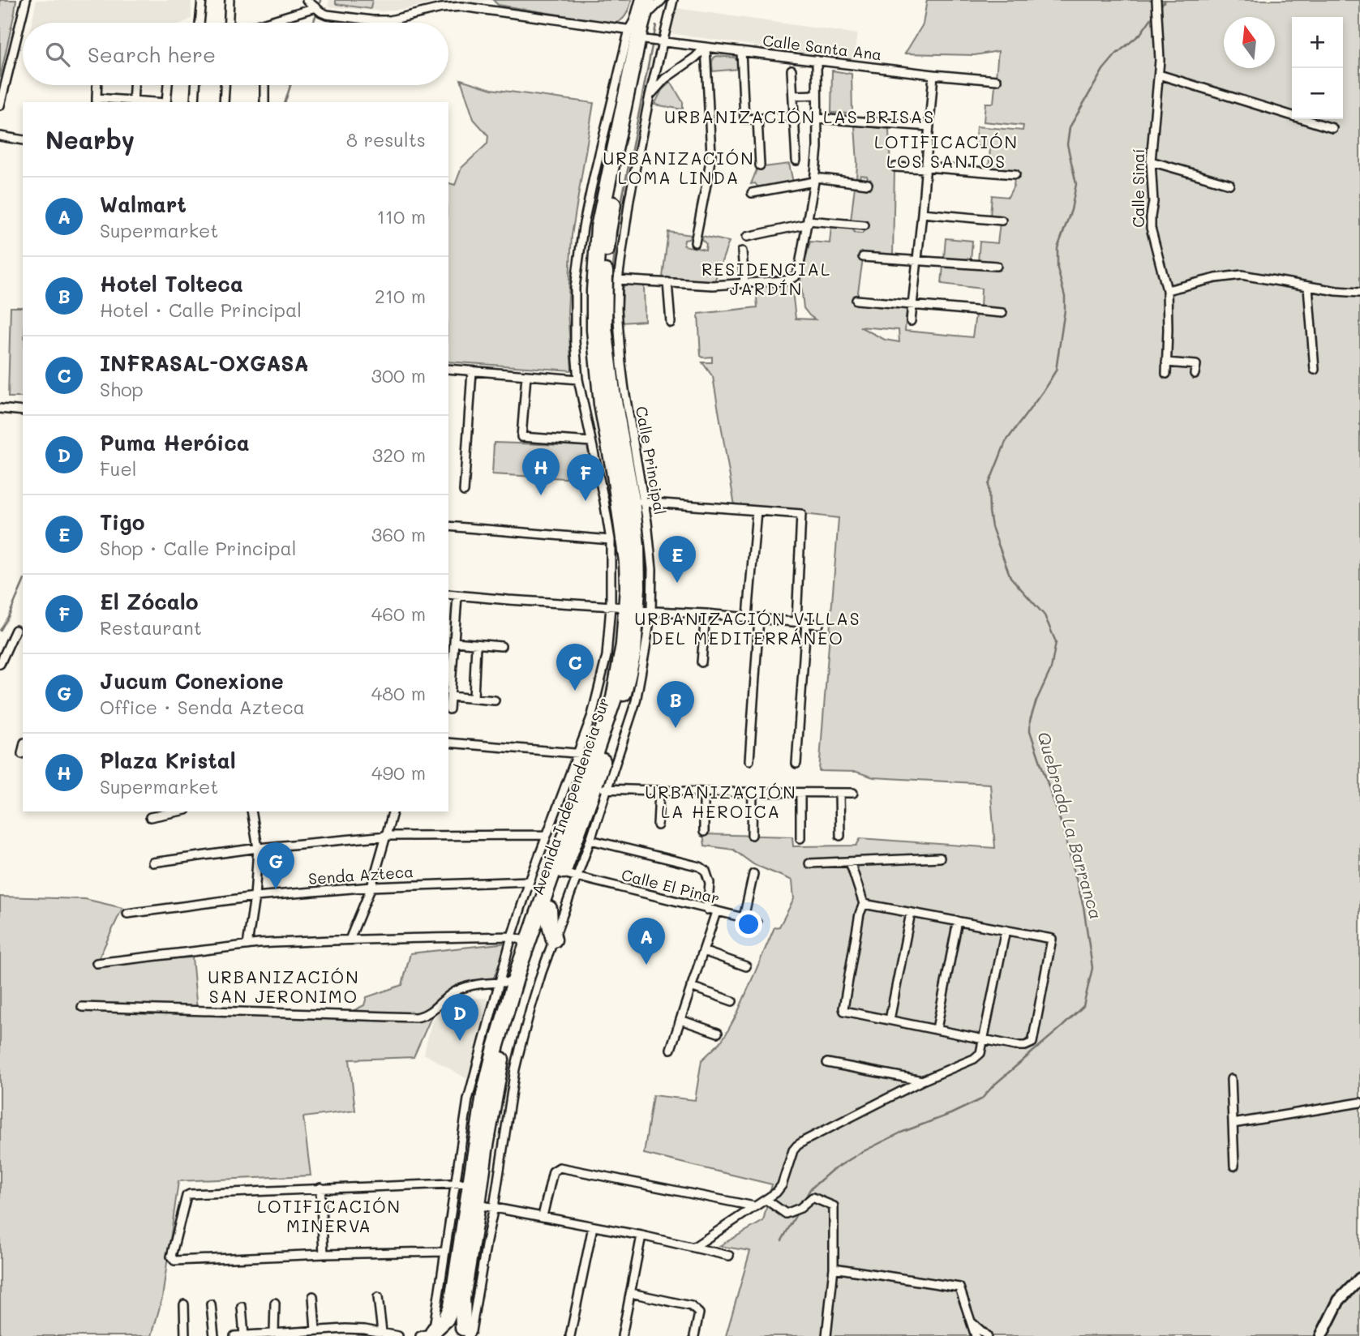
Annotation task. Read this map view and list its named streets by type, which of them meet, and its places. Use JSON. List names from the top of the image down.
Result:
{
  "streets": {
    "highway": ["Avenida Independencia Sur"],
    "street": [
      "Calle Santa Ana",
      "Calle Sinaí",
      "Calle Principal",
      "Senda Azteca",
      "Calle El Pinar"
    ]
  },
  "crossings": [
    ["Calle Santa Ana", "Calle Principal"],
    ["Calle Santa Ana", "Avenida Independencia Sur"],
    ["Calle Principal", "Avenida Independencia Sur"],
    ["Avenida Independencia Sur", "Calle El Pinar"]
  ],
  "districts": [
    "URBANIZACIÓN LAS BRISAS",
    "LOTIFICACIÓN LOS SANTOS",
    "URBANIZACIÓN LOMA LINDA",
    "RESIDENCIAL JARDÍN",
    "URBANIZACIÓN VILLAS DEL MEDITERRÁNEO",
    "URBANIZACIÓN LA HEROICA",
    "URBANIZACIÓN SAN JERONIMO",
    "LOTIFICACIÓN MINERVA"
  ],
  "water": ["Quebrada La Barranca"],
  "north": "top",
  "page": {
    "map_buttons": ["+", "−"],
    "search": "Search here",
    "heading": ["Nearby", "8 results"],
    "list": [
      {
        "mark": "A",
        "name": "Walmart",
        "note": "Supermarket",
        "value": "110 m"
      },
      {
        "mark": "B",
        "name": "Hotel Tolteca",
        "note": "Hotel · Calle Principal",
        "value": "210 m"
      },
      {
        "mark": "C",
        "name": "INFRASAL-OXGASA",
        "note": "Shop",
        "value": "300 m"
      },
      {
        "mark": "D",
        "name": "Puma Heróica",
        "note": "Fuel",
        "value": "320 m"
      },
      {
        "mark": "E",
        "name": "Tigo",
        "note": "Shop · Calle Principal",
        "value": "360 m"
      },
      {
        "mark": "F",
        "name": "El Zócalo",
        "note": "Restaurant",
        "value": "460 m"
      },
      {
        "mark": "G",
        "name": "Jucum Conexione",
        "note": "Office · Senda Azteca",
        "value": "480 m"
      },
      {
        "mark": "H",
        "name": "Plaza Kristal",
        "note": "Supermarket",
        "value": "490 m"
      }
    ],
    "pins": [
      "H",
      "F",
      "E",
      "C",
      "B",
      "G",
      "A",
      "D"
    ]
  }
}
